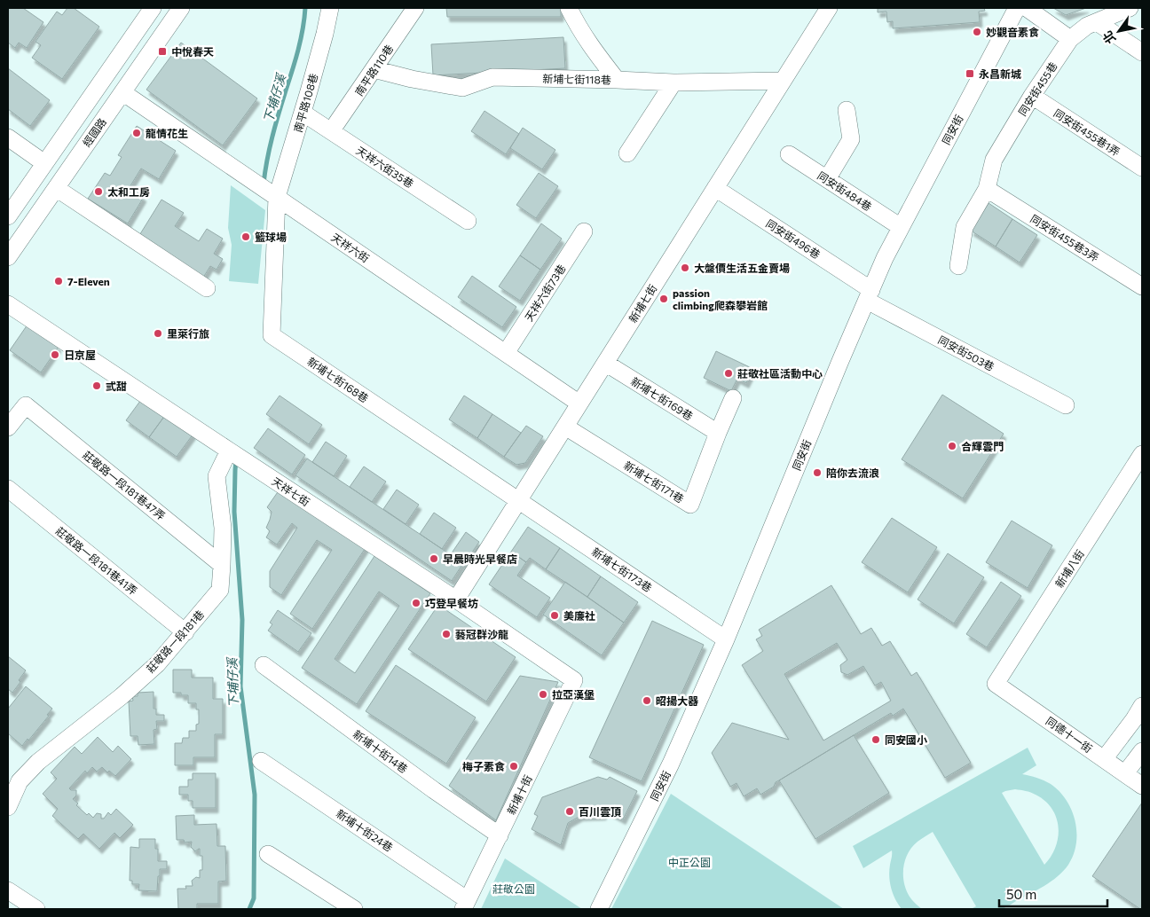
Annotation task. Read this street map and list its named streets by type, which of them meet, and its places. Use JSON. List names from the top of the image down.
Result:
{
  "streets": {
    "street": [
      "南平路110巷",
      "新埔七街118巷",
      "同安街455巷",
      "南平路108巷",
      "同安街",
      "經國路",
      "同安街455巷1弄",
      "天祥六街35巷",
      "同安街484巷",
      "同安街455巷3弄",
      "同安街496巷",
      "天祥六街",
      "天祥六街73巷",
      "新埔七街",
      "同安街503巷",
      "新埔七街168巷",
      "新埔七街169巷",
      "新埔七街171巷",
      "莊敬路一段181巷47弄",
      "天祥七街",
      "莊敬路一段181巷41弄",
      "新埔八街",
      "新埔七街173巷",
      "莊敬路一段181巷",
      "同德十一街",
      "新埔十街14巷",
      "新埔十街",
      "新埔十街24巷"
    ]
  },
  "crossings": [
    ["南平路110巷", "新埔七街118巷"],
    ["南平路110巷", "天祥六街35巷"],
    ["新埔七街118巷", "新埔七街"],
    ["同安街455巷", "同安街455巷1弄"],
    ["同安街455巷", "同安街455巷3弄"],
    ["南平路108巷", "天祥六街35巷"],
    ["南平路108巷", "天祥六街"],
    ["南平路108巷", "新埔七街168巷"],
    ["同安街", "同安街484巷"],
    ["同安街", "同安街496巷"],
    ["同安街", "同安街503巷"],
    ["同安街", "新埔七街173巷"],
    ["經國路", "天祥六街"],
    ["同安街496巷", "新埔七街"],
    ["同安街496巷", "同安街503巷"],
    ["天祥六街", "天祥六街73巷"],
    ["天祥六街", "新埔七街"],
    ["天祥六街", "新埔七街168巷"],
    ["新埔七街", "新埔七街168巷"],
    ["新埔七街", "新埔七街169巷"],
    ["新埔七街", "新埔七街171巷"],
    ["新埔七街", "天祥七街"],
    ["新埔七街", "新埔七街173巷"],
    ["新埔七街168巷", "新埔七街173巷"],
    ["新埔七街169巷", "新埔七街171巷"],
    ["莊敬路一段181巷47弄", "莊敬路一段181巷"],
    ["天祥七街", "莊敬路一段181巷"],
    ["天祥七街", "新埔十街"],
    ["莊敬路一段181巷41弄", "莊敬路一段181巷"],
    ["新埔八街", "同德十一街"],
    ["新埔十街14巷", "新埔十街"],
    ["新埔十街", "新埔十街24巷"]
  ],
  "water": ["下埔仔溪"],
  "parks": ["中正公園", "莊敬公園"],
  "places": {
    "other": [
      "妙觀音素食",
      "龍情花生",
      "太和工房",
      "籃球場",
      "大盤價生活五金賣場",
      "7-Eleven",
      "passion climbing爬森攀岩館",
      "里萊行旅",
      "日京屋",
      "莊敬社區活動中心",
      "弎甜",
      "合輝雲門",
      "陪你去流浪",
      "早晨時光早餐店",
      "巧登早餐坊",
      "美廉社",
      "藝冠群沙龍",
      "拉亞漢堡",
      "昭揚大器",
      "同安國小",
      "梅子素食",
      "百川雲頂"
    ],
    "transit": ["中悅春天", "永昌新城"]
  },
  "scale_bar": "50 m",
  "north": "bottom left"
}
